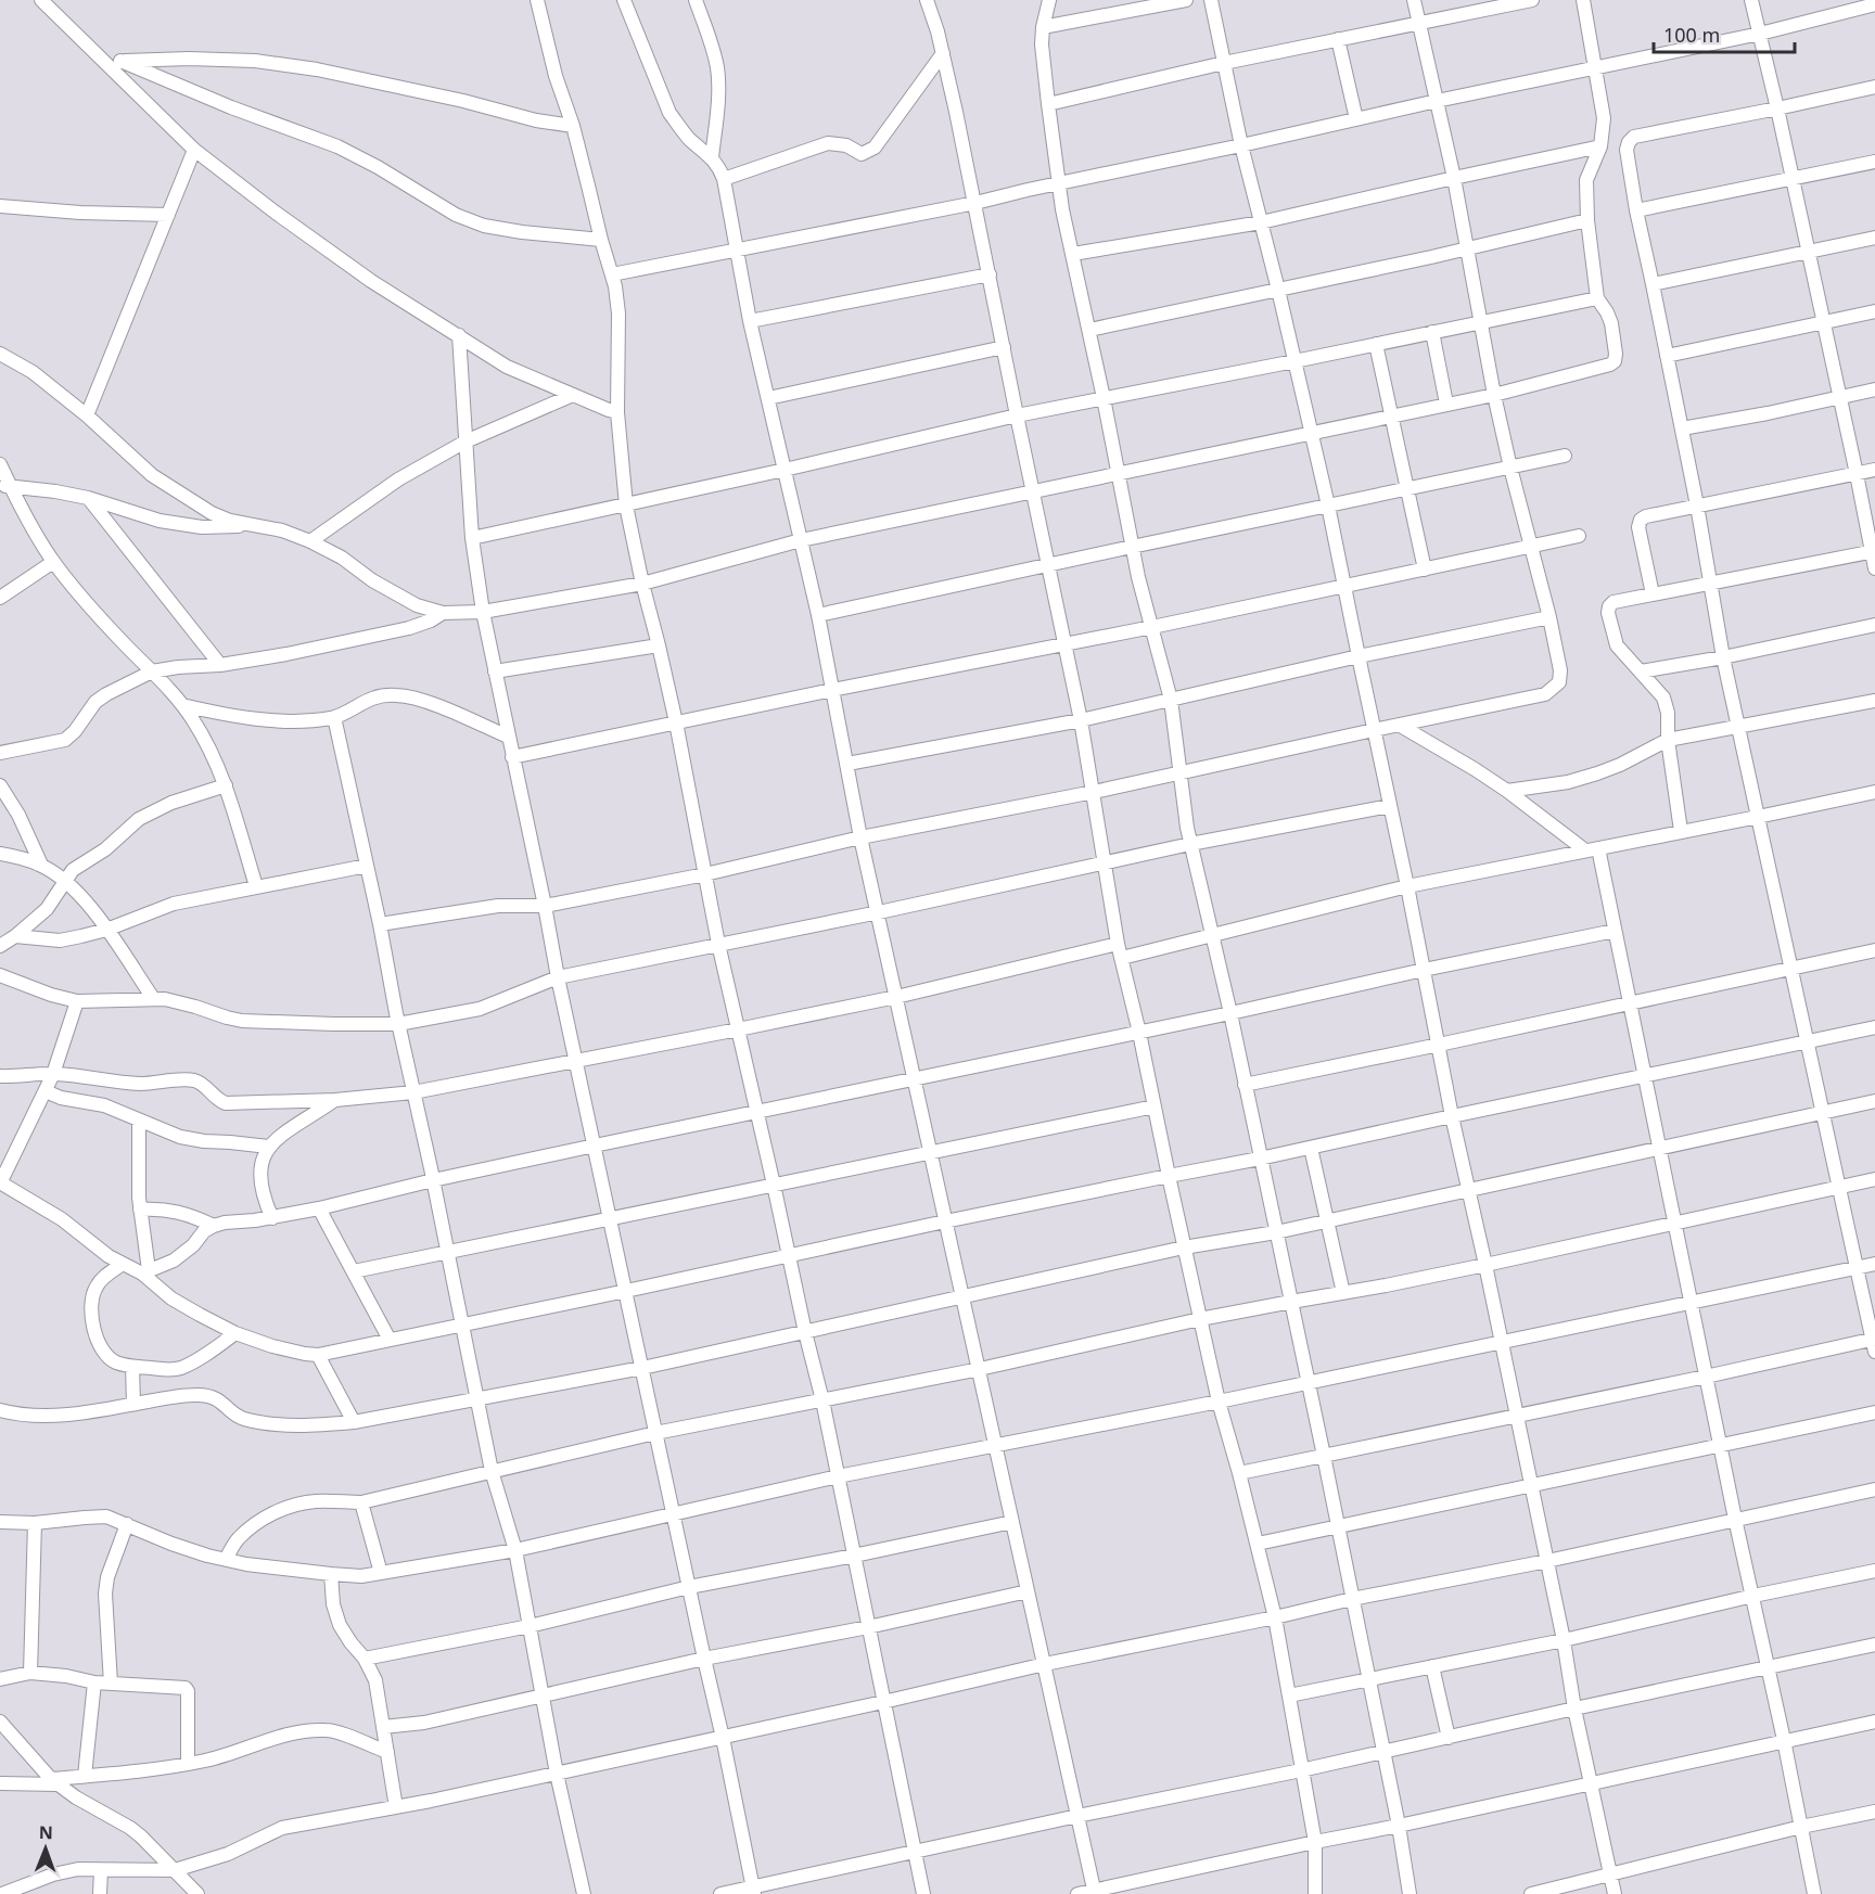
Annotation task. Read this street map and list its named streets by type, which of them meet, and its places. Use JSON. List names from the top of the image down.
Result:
{
  "scale_bar": "100 m",
  "north": "top"
}
